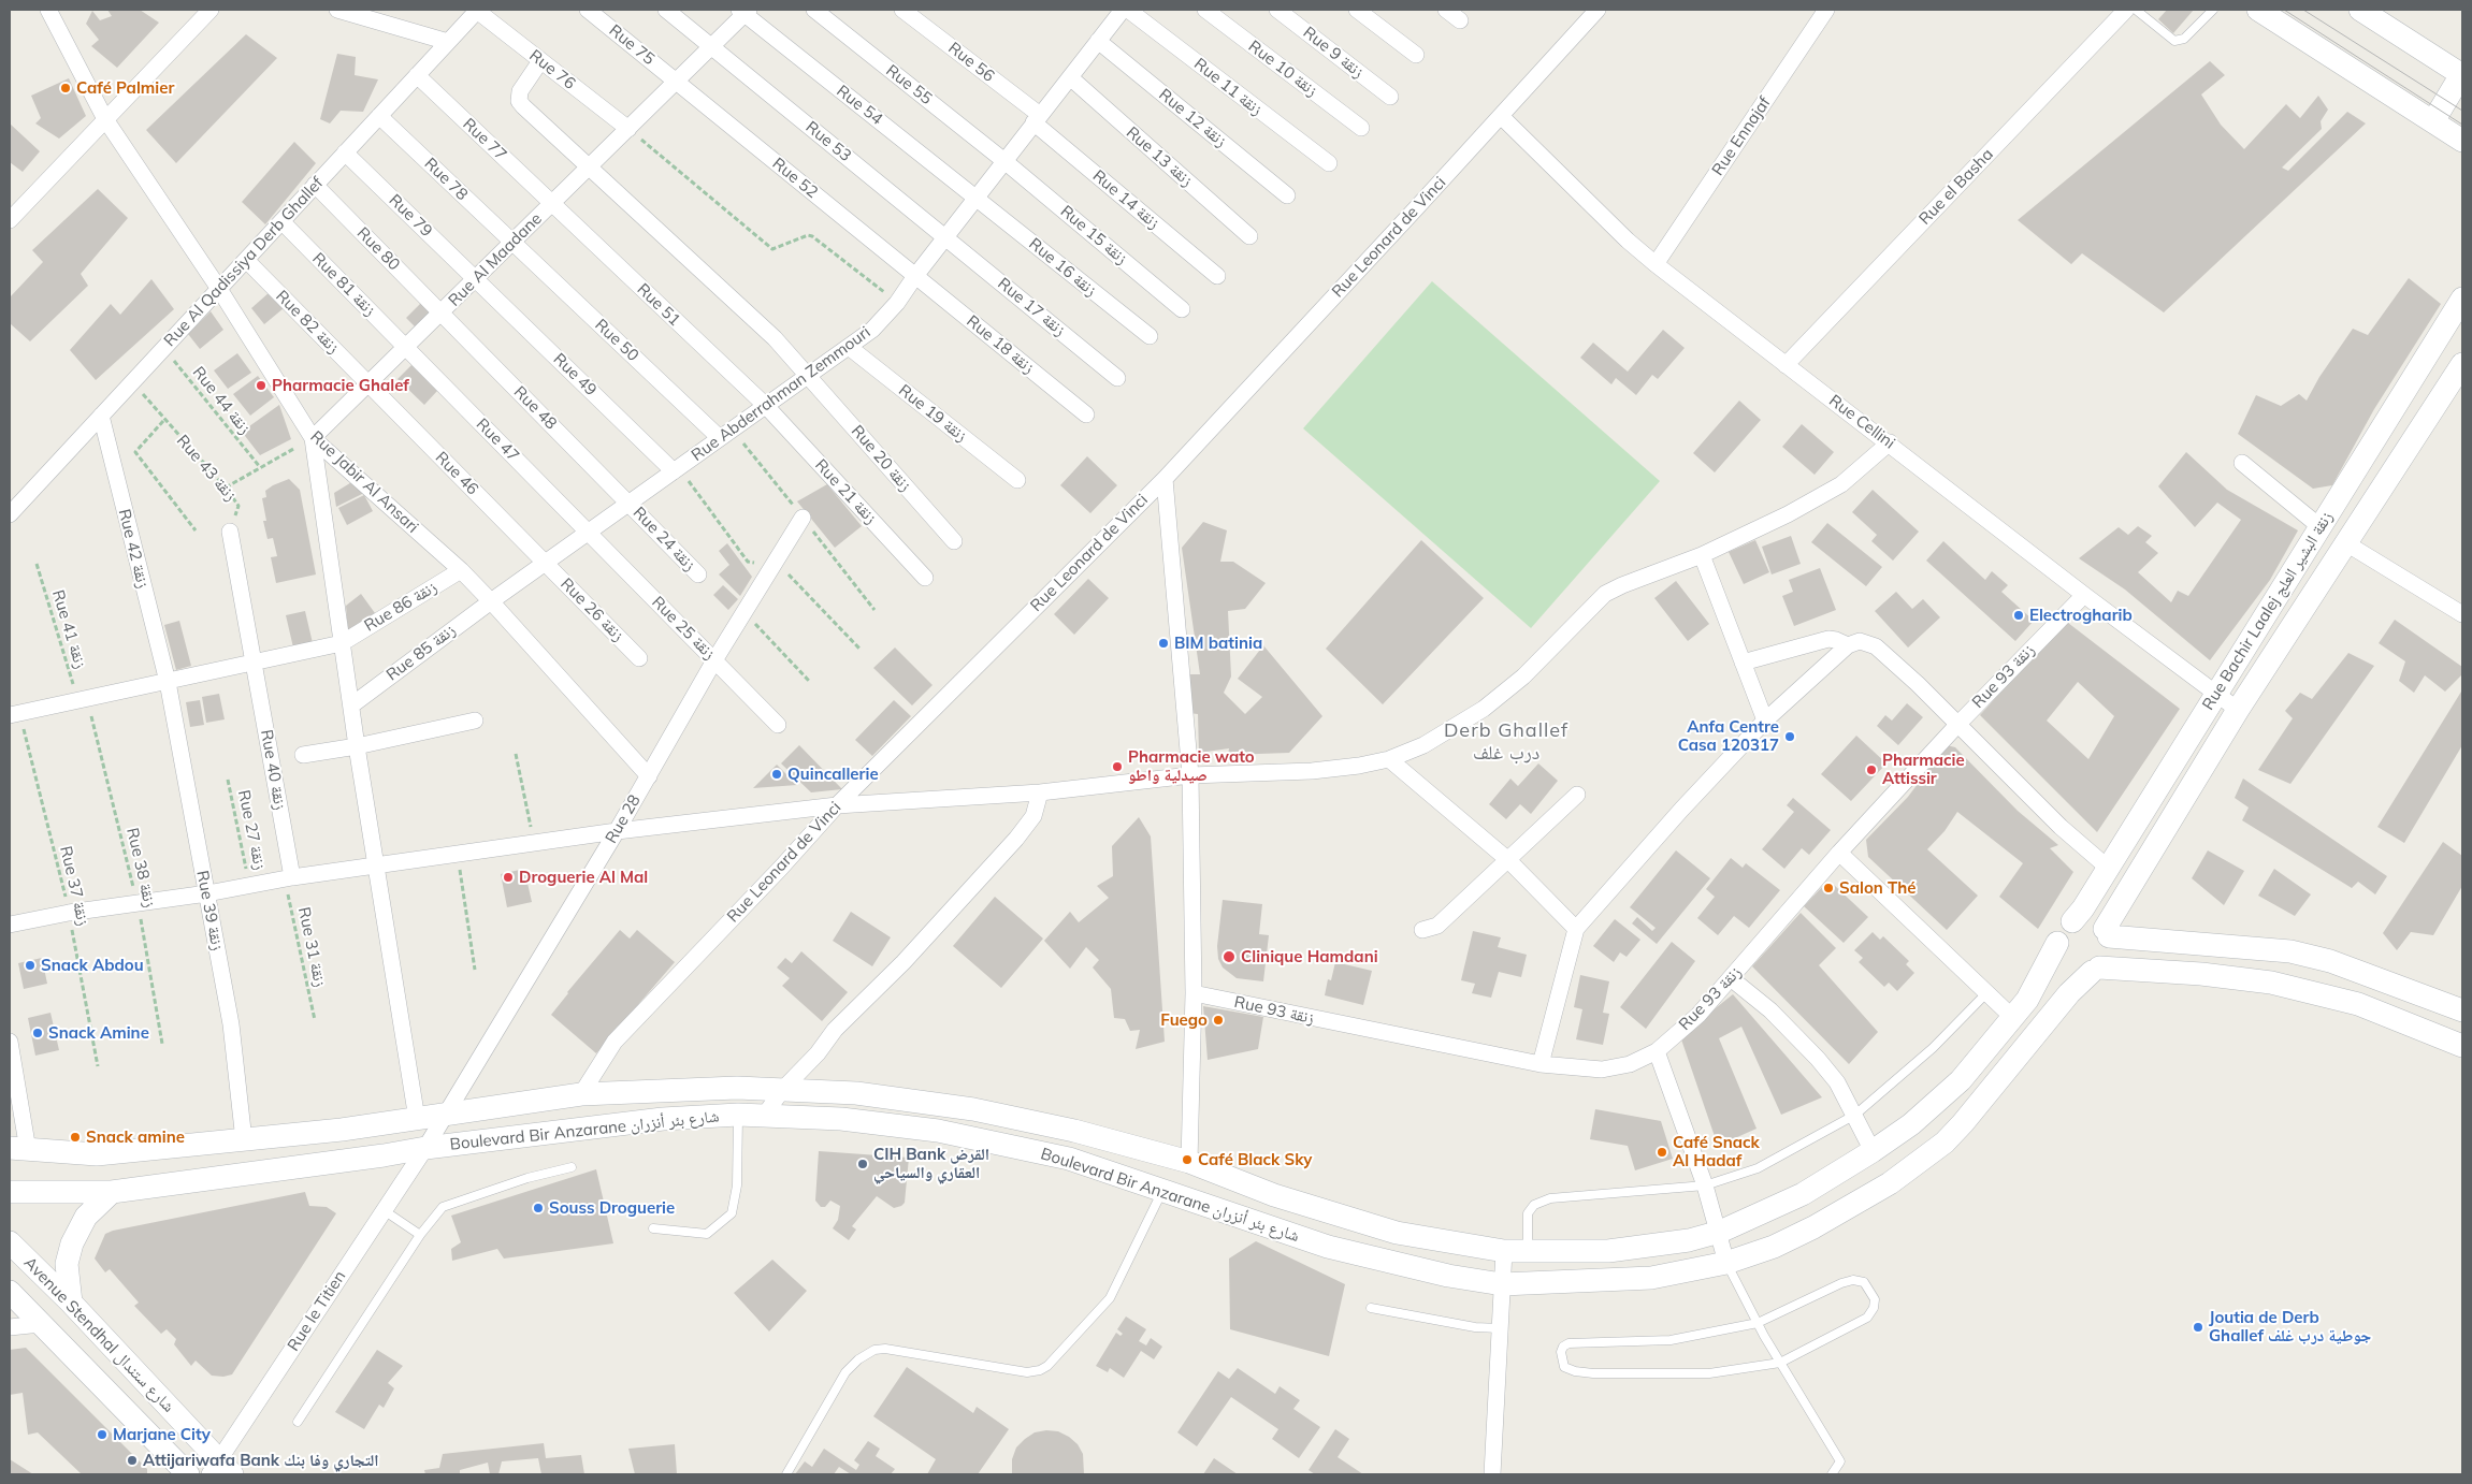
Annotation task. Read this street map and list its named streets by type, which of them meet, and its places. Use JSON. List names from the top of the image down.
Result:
{
  "streets": {
    "main road": ["Rue Bachir Laalej زنقة البشير العلج", "Boulevard Bir Anzarane شارع بئر أنزران", "Avenue Stendhal شارع ستندال"],
    "street": [
      "Rue 75",
      "Rue 9 زنقة",
      "Rue 56",
      "Rue 10 زنقة",
      "Rue 76",
      "Rue 55",
      "Rue 11 زنقة",
      "Rue 54",
      "Rue 12 زنقة",
      "Rue Ennajaf",
      "Rue 77",
      "Rue 53",
      "Rue 13 زنقة",
      "Rue 52",
      "Rue 78",
      "Rue el Basha",
      "Rue 14 زنقة",
      "Rue 79",
      "Rue 15 زنقة",
      "Rue Leonard de Vinci",
      "Rue 80",
      "Rue Al Maadane",
      "Rue Al Qadissiya Derb Ghallef",
      "Rue 16 زنقة",
      "Rue 81 زنقة",
      "Rue 51",
      "Rue 17 زنقة",
      "Rue 82 زنقة",
      "Rue 50",
      "Rue 18 زنقة",
      "Rue 49",
      "Rue Abderrahman Zemmouri",
      "Rue 48",
      "Rue 19 زنقة",
      "Rue Cellini",
      "Rue 47",
      "Rue 20 زنقة",
      "Rue 46",
      "Rue Jabir Al Ansari",
      "Rue 21 زنقة",
      "Rue 24 زنقة",
      "Rue 42 زنقة",
      "Rue 86 زنقة",
      "Rue 26 زنقة",
      "Rue 25 زنقة",
      "Rue 85 زنقة",
      "Rue 93 زنقة",
      "Rue 40 زنقة",
      "Rue 28",
      "Rue 39 زنقة",
      "Rue le Titien"
    ],
    "path": [
      "Rue 44 زنقة",
      "Rue 43 زنقة",
      "Rue 41 زنقة",
      "Rue 27 زنقة",
      "Rue 38 زنقة",
      "Rue 37 زنقة",
      "Rue 31 زنقة"
    ]
  },
  "crossings": [
    ["Rue 75", "Rue 52"],
    ["Rue 75", "Rue Al Maadane"],
    ["Rue 56", "Rue 14 زنقة"],
    ["Rue 56", "Rue Abderrahman Zemmouri"],
    ["Rue 76", "Rue Al Maadane"],
    ["Rue 76", "Rue Al Qadissiya Derb Ghallef"],
    ["Rue 76", "Rue 20 زنقة"],
    ["Rue 55", "Rue 15 زنقة"],
    ["Rue 55", "Rue Abderrahman Zemmouri"],
    ["Rue 54", "Rue Al Maadane"],
    ["Rue 54", "Rue 16 زنقة"],
    ["Rue 54", "Rue Abderrahman Zemmouri"],
    ["Rue 12 زنقة", "Rue Abderrahman Zemmouri"],
    ["Rue Ennajaf", "Rue Cellini"],
    ["Rue 77", "Rue Al Maadane"],
    ["Rue 77", "Rue Al Qadissiya Derb Ghallef"],
    ["Rue 77", "Rue 51"],
    ["Rue 53", "Rue Al Maadane"],
    ["Rue 53", "Rue 17 زنقة"],
    ["Rue 53", "Rue Abderrahman Zemmouri"],
    ["Rue 13 زنقة", "Rue Abderrahman Zemmouri"],
    ["Rue 52", "Rue Al Maadane"],
    ["Rue 52", "Rue 18 زنقة"],
    ["Rue 52", "Rue Abderrahman Zemmouri"],
    ["Rue 78", "Rue Al Maadane"],
    ["Rue 78", "Rue Al Qadissiya Derb Ghallef"],
    ["Rue 78", "Rue 50"],
    ["Rue el Basha", "Rue Cellini"],
    ["Rue 14 زنقة", "Rue Abderrahman Zemmouri"],
    ["Rue 79", "Rue Al Maadane"],
    ["Rue 79", "Rue Al Qadissiya Derb Ghallef"],
    ["Rue 79", "Rue 49"],
    ["Rue 15 زنقة", "Rue Abderrahman Zemmouri"],
    ["Rue Leonard de Vinci", "Rue Cellini"],
    ["Rue Leonard de Vinci", "Boulevard Bir Anzarane شارع بئر أنزران"],
    ["Rue 80", "Rue Al Maadane"],
    ["Rue 80", "Rue Al Qadissiya Derb Ghallef"],
    ["Rue 80", "Rue 48"],
    ["Rue Al Maadane", "Rue 81 زنقة"],
    ["Rue Al Maadane", "Rue 51"],
    ["Rue Al Maadane", "Rue 82 زنقة"],
    ["Rue Al Maadane", "Rue 50"],
    ["Rue Al Maadane", "Rue 49"],
    ["Rue Al Maadane", "Rue 48"],
    ["Rue Al Maadane", "Rue 47"],
    ["Rue Al Maadane", "Rue 20 زنقة"],
    ["Rue Al Maadane", "Rue 46"],
    ["Rue Al Maadane", "Rue Jabir Al Ansari"],
    ["Rue Al Qadissiya Derb Ghallef", "Rue 81 زنقة"],
    ["Rue Al Qadissiya Derb Ghallef", "Rue 82 زنقة"],
    ["Rue Al Qadissiya Derb Ghallef", "Rue 44 زنقة"],
    ["Rue Al Qadissiya Derb Ghallef", "Rue 43 زنقة"],
    ["Rue Al Qadissiya Derb Ghallef", "Rue Jabir Al Ansari"],
    ["Rue Al Qadissiya Derb Ghallef", "Rue 42 زنقة"],
    ["Rue 16 زنقة", "Rue Abderrahman Zemmouri"],
    ["Rue 81 زنقة", "Rue 47"],
    ["Rue 51", "Rue Abderrahman Zemmouri"],
    ["Rue 51", "Rue 21 زنقة"],
    ["Rue 17 زنقة", "Rue Abderrahman Zemmouri"],
    ["Rue 82 زنقة", "Rue 46"],
    ["Rue 50", "Rue Abderrahman Zemmouri"],
    ["Rue 18 زنقة", "Rue Abderrahman Zemmouri"],
    ["Rue 49", "Rue Abderrahman Zemmouri"],
    ["Rue Abderrahman Zemmouri", "Rue 48"],
    ["Rue Abderrahman Zemmouri", "Rue 19 زنقة"],
    ["Rue Abderrahman Zemmouri", "Rue 47"],
    ["Rue Abderrahman Zemmouri", "Rue 20 زنقة"],
    ["Rue Abderrahman Zemmouri", "Rue 46"],
    ["Rue Abderrahman Zemmouri", "Rue Jabir Al Ansari"],
    ["Rue Abderrahman Zemmouri", "Rue 21 زنقة"],
    ["Rue Abderrahman Zemmouri", "Rue 24 زنقة"],
    ["Rue Abderrahman Zemmouri", "Rue 26 زنقة"],
    ["Rue Abderrahman Zemmouri", "Rue 25 زنقة"],
    ["Rue Abderrahman Zemmouri", "Rue 85 زنقة"],
    ["Rue 48", "Rue 24 زنقة"],
    ["Rue Cellini", "Rue Bachir Laalej زنقة البشير العلج"],
    ["Rue Cellini", "Rue 93 زنقة"],
    ["Rue 47", "Rue 25 زنقة"],
    ["Rue 46", "Rue 26 زنقة"],
    ["Rue Jabir Al Ansari", "Rue 86 زنقة"],
    ["Rue Jabir Al Ansari", "Rue 85 زنقة"],
    ["Rue Jabir Al Ansari", "Rue 28"],
    ["Rue 42 زنقة", "Rue 86 زنقة"],
    ["Rue 42 زنقة", "Rue 39 زنقة"],
    ["Rue 86 زنقة", "Rue 41 زنقة"],
    ["Rue 86 زنقة", "Rue 40 زنقة"],
    ["Rue 86 زنقة", "Rue 38 زنقة"],
    ["Rue 86 زنقة", "Rue 37 زنقة"],
    ["Rue 86 زنقة", "Rue 39 زنقة"],
    ["Rue Bachir Laalej زنقة البشير العلج", "Boulevard Bir Anzarane شارع بئر أنزران"],
    ["Rue 25 زنقة", "Rue 28"],
    ["Rue 41 زنقة", "Rue 38 زنقة"],
    ["Rue 40 زنقة", "Rue 31 زنقة"],
    ["Rue 28", "Boulevard Bir Anzarane شارع بئر أنزران"],
    ["Rue 28", "Rue le Titien"],
    ["Rue 39 زنقة", "Boulevard Bir Anzarane شارع بئر أنزران"],
    ["Boulevard Bir Anzarane شارع بئر أنزران", "Rue le Titien"],
    ["Rue le Titien", "Avenue Stendhal شارع ستندال"]
  ],
  "districts": ["Derb Ghallef درب غلف"],
  "places": [
    "Café Palmier",
    "Pharmacie Ghalef",
    "Electrogharib",
    "BIM batinia",
    "Anfa Centre Casa 120317",
    "Pharmacie wato صيدلية واطو",
    "Pharmacie Attissir",
    "Quincallerie",
    "Droguerie Al Mal",
    "Salon Thé",
    "Clinique Hamdani",
    "Snack Abdou",
    "Fuego",
    "Snack Amine",
    "Snack amine",
    "Café Snack Al Hadaf",
    "Café Black Sky",
    "CIH Bank القرض العقاري والسياحي",
    "Souss Droguerie",
    "Joutia de Derb Ghallef جوطية درب غلف",
    "Marjane City",
    "Attijariwafa Bank التجاري وفا بنك"
  ]
}
